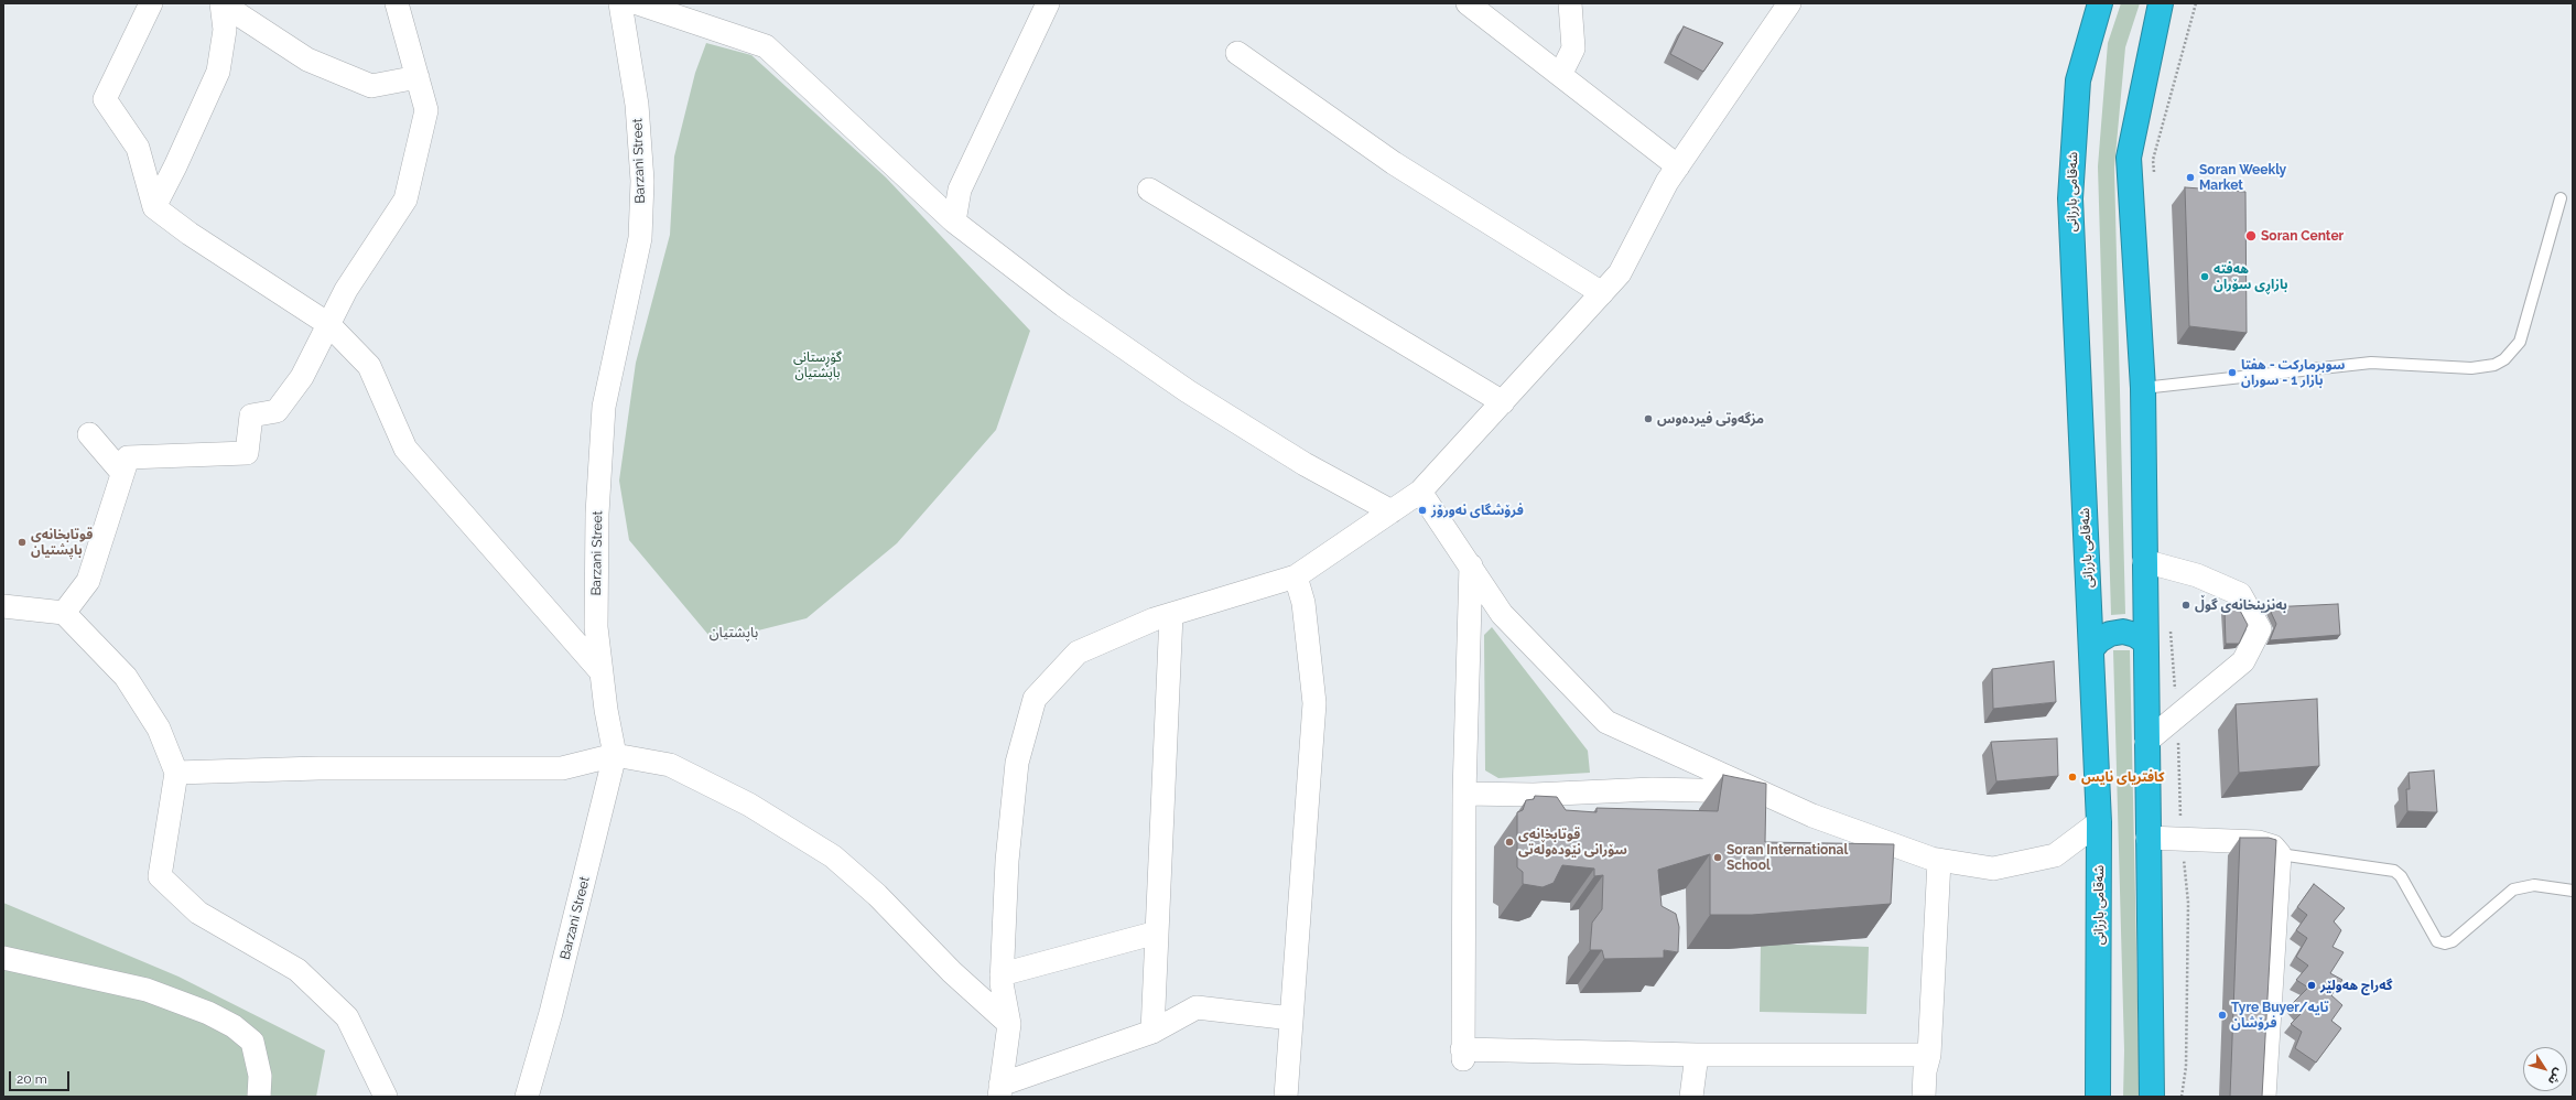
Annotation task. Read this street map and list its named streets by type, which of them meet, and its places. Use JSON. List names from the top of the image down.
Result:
{
  "streets": {
    "highway": ["شەقامی بارزانی"],
    "street": ["Barzani Street"]
  },
  "districts": ["باپشتیان"],
  "parks": ["گۆڕستانی باپشتیان"],
  "places": [
    "Soran Weekly Market",
    "Soran Center",
    "هەفتە بازاڕی سۆران",
    "سوبرماركت - هفتا بازار 1 - سوران",
    "مزگەوتی فیردەوس",
    "فرۆشگای نەورۆز",
    "قوتابخانەی باپشتیان",
    "بەنزینخانەی گوڵ",
    "کافتریای نایس",
    "قوتابخانەی سۆرانی نێودەوڵەتی",
    "Soran International School",
    "گەراج هەولێر",
    "Tyre Buyer/تایە فرۆشان"
  ],
  "scale_bar": "20 m",
  "north": "bottom right"
}
